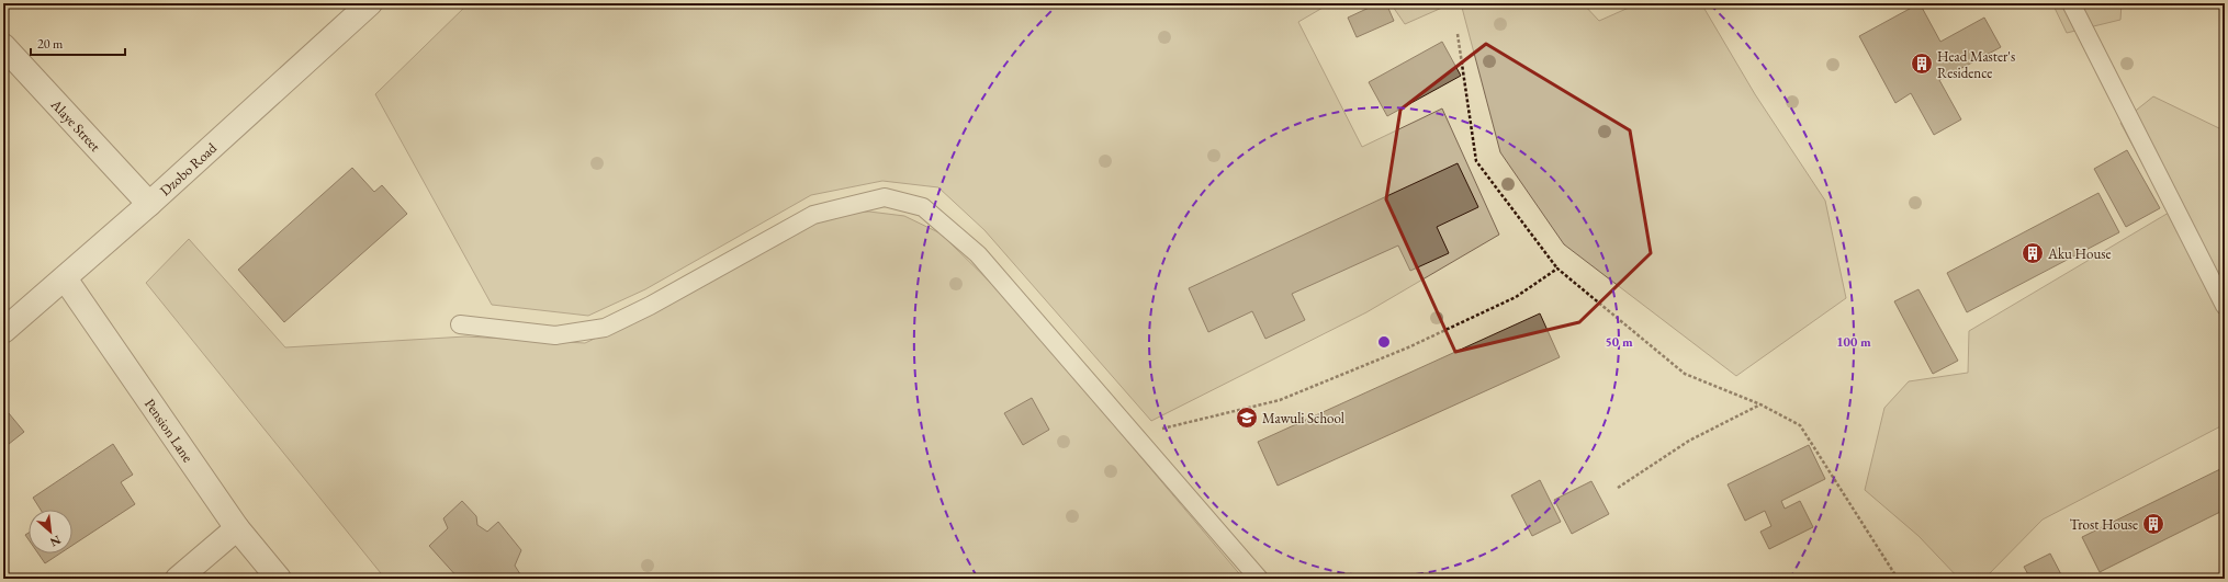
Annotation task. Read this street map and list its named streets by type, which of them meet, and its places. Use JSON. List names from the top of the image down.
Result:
{
  "streets": {
    "street": ["Alaye Street", "Dzobo Road", "Pension Lane"]
  },
  "crossings": [
    ["Alaye Street", "Dzobo Road"],
    ["Dzobo Road", "Pension Lane"]
  ],
  "places": {
    "building": ["Head Master's Residence", "Aku House", "Trost House"],
    "school or university": ["Mawuli School"]
  },
  "scale_bar": "20 m",
  "north": "bottom right",
  "rings": ["50 m", "100 m"]
}
